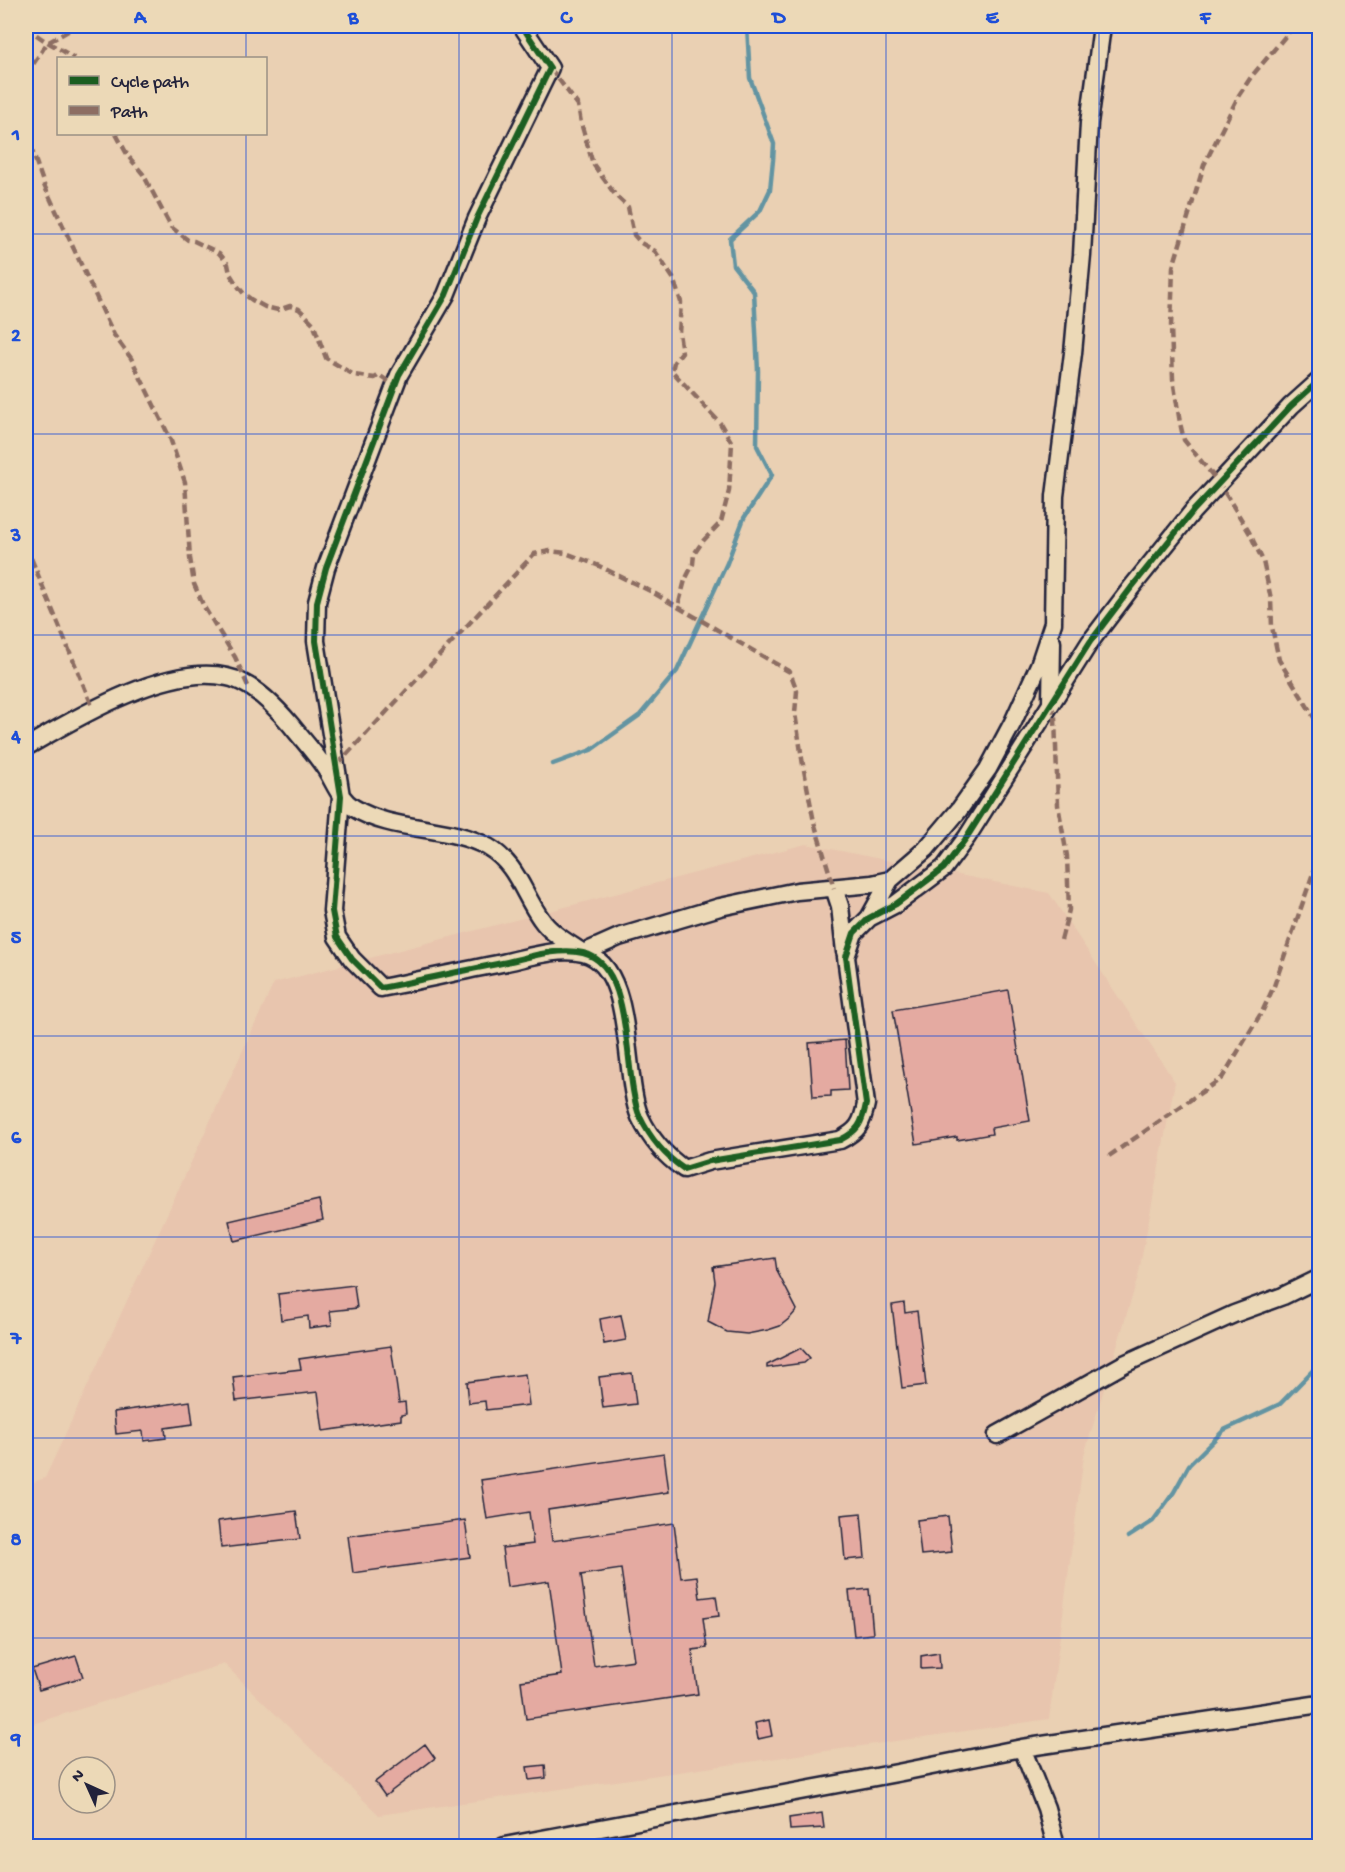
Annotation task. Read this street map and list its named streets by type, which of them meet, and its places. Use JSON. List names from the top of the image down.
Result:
{
  "legend": ["Cycle path", "Path"],
  "north": "top left",
  "grid": {
    "columns": [
      "A",
      "B",
      "C",
      "D",
      "E",
      "F"
    ],
    "rows": [
      "1",
      "2",
      "3",
      "4",
      "5",
      "6",
      "7",
      "8",
      "9"
    ]
  }
}
